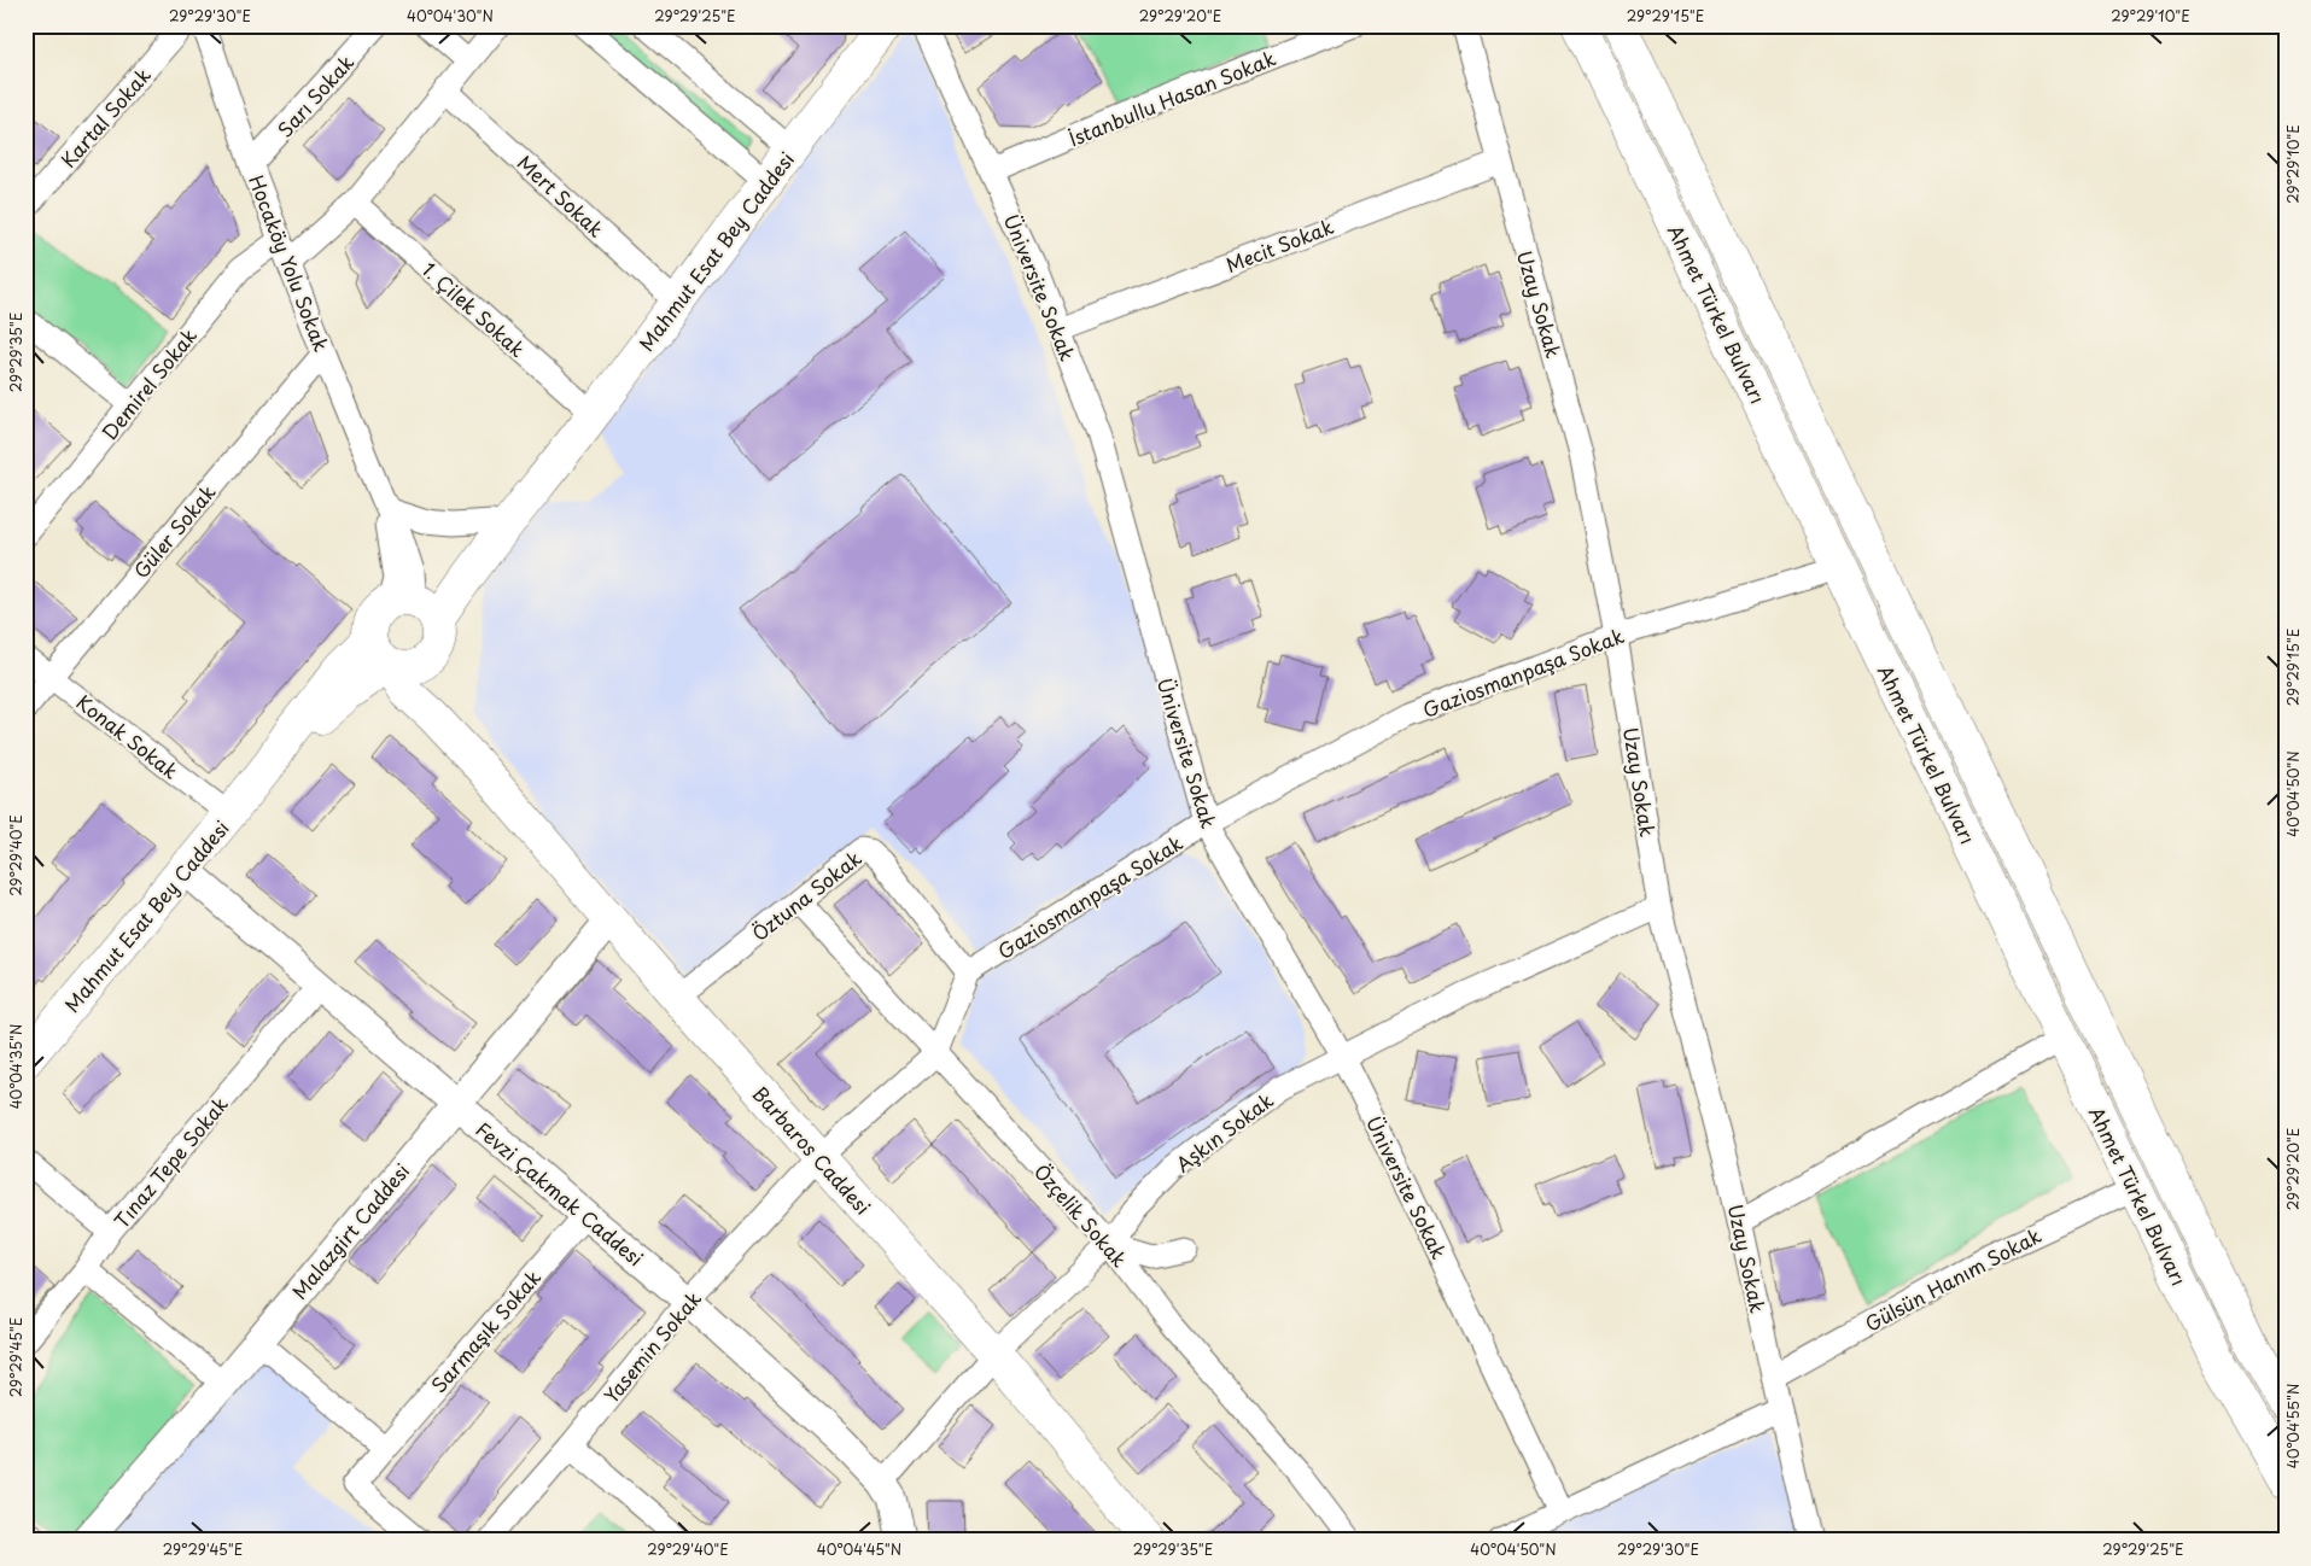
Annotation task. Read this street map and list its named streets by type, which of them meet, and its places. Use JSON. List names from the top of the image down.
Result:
{
  "streets": {
    "main road": ["Mahmut Esat Bey Caddesi", "Ahmet Türkel Bulvarı", "Barbaros Caddesi"],
    "street": [
      "Sarı Sokak",
      "İstanbullu Hasan Sokak",
      "Kartal Sokak",
      "Mert Sokak",
      "Mecit Sokak",
      "Hocaköy Yolu Sokak",
      "Üniversite Sokak",
      "Uzay Sokak",
      "1. Çilek Sokak",
      "Demirel Sokak",
      "Güler Sokak",
      "Gaziosmanpaşa Sokak",
      "Konak Sokak",
      "Öztuna Sokak",
      "Aşkın Sokak",
      "Tınaz Tepe Sokak",
      "Fevzi Çakmak Caddesi",
      "Özçelik Sokak",
      "Malazgirt Caddesi",
      "Gülsün Hanım Sokak",
      "Sarmaşık Sokak",
      "Yasemin Sokak"
    ]
  },
  "crossings": [
    ["Sarı Sokak", "Hocaköy Yolu Sokak"],
    ["İstanbullu Hasan Sokak", "Üniversite Sokak"],
    ["Mert Sokak", "Mahmut Esat Bey Caddesi"],
    ["Mecit Sokak", "Üniversite Sokak"],
    ["Mecit Sokak", "Uzay Sokak"],
    ["Mahmut Esat Bey Caddesi", "1. Çilek Sokak"],
    ["Mahmut Esat Bey Caddesi", "Konak Sokak"],
    ["Mahmut Esat Bey Caddesi", "Fevzi Çakmak Caddesi"],
    ["Hocaköy Yolu Sokak", "Demirel Sokak"],
    ["Hocaköy Yolu Sokak", "Güler Sokak"],
    ["Üniversite Sokak", "Gaziosmanpaşa Sokak"],
    ["Üniversite Sokak", "Aşkın Sokak"],
    ["Uzay Sokak", "Gaziosmanpaşa Sokak"],
    ["Uzay Sokak", "Aşkın Sokak"],
    ["Uzay Sokak", "Gülsün Hanım Sokak"],
    ["Ahmet Türkel Bulvarı", "Gaziosmanpaşa Sokak"],
    ["Ahmet Türkel Bulvarı", "Gülsün Hanım Sokak"],
    ["Güler Sokak", "Konak Sokak"],
    ["Gaziosmanpaşa Sokak", "Öztuna Sokak"],
    ["Öztuna Sokak", "Barbaros Caddesi"],
    ["Öztuna Sokak", "Özçelik Sokak"],
    ["Aşkın Sokak", "Barbaros Caddesi"],
    ["Aşkın Sokak", "Fevzi Çakmak Caddesi"],
    ["Aşkın Sokak", "Özçelik Sokak"],
    ["Barbaros Caddesi", "Malazgirt Caddesi"],
    ["Barbaros Caddesi", "Yasemin Sokak"],
    ["Tınaz Tepe Sokak", "Fevzi Çakmak Caddesi"],
    ["Fevzi Çakmak Caddesi", "Malazgirt Caddesi"],
    ["Fevzi Çakmak Caddesi", "Sarmaşık Sokak"],
    ["Fevzi Çakmak Caddesi", "Yasemin Sokak"]
  ],
  "coordinates": [
    "29°29'30\"E",
    "40°04'30\"N",
    "29°29'25\"E",
    "29°29'20\"E",
    "29°29'15\"E",
    "29°29'10\"E",
    "29°29'35\"E",
    "40°04'50\"N",
    "29°29'40\"E",
    "40°04'35\"N",
    "29°29'45\"E",
    "40°04'55\"N",
    "40°04'45\"N"
  ]
}
